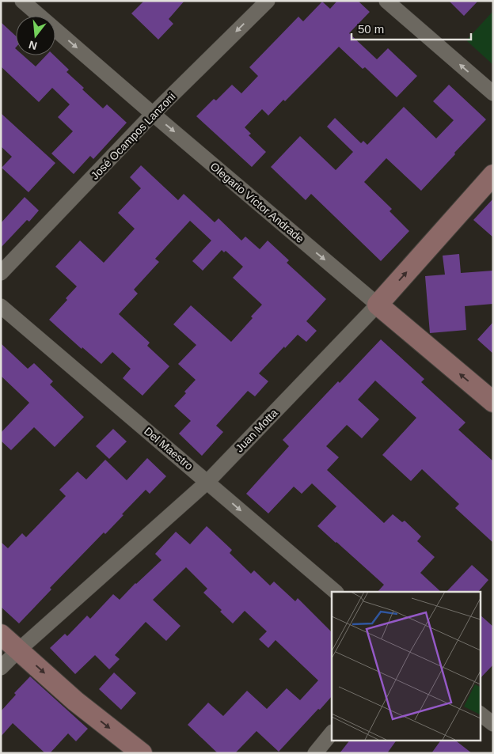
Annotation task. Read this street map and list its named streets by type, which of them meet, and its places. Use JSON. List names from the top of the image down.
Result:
{
  "streets": {
    "street": [
      "José Ocampos Lanzoni",
      "Olegario Víctor Andrade",
      "Juan Motta",
      "Del Maestro"
    ]
  },
  "crossings": [
    ["José Ocampos Lanzoni", "Olegario Víctor Andrade"],
    ["Olegario Víctor Andrade", "Juan Motta"],
    ["Juan Motta", "Del Maestro"]
  ],
  "one_way": ["José Ocampos Lanzoni", "Del Maestro"],
  "scale_bar": "50 m",
  "north": "bottom"
}
